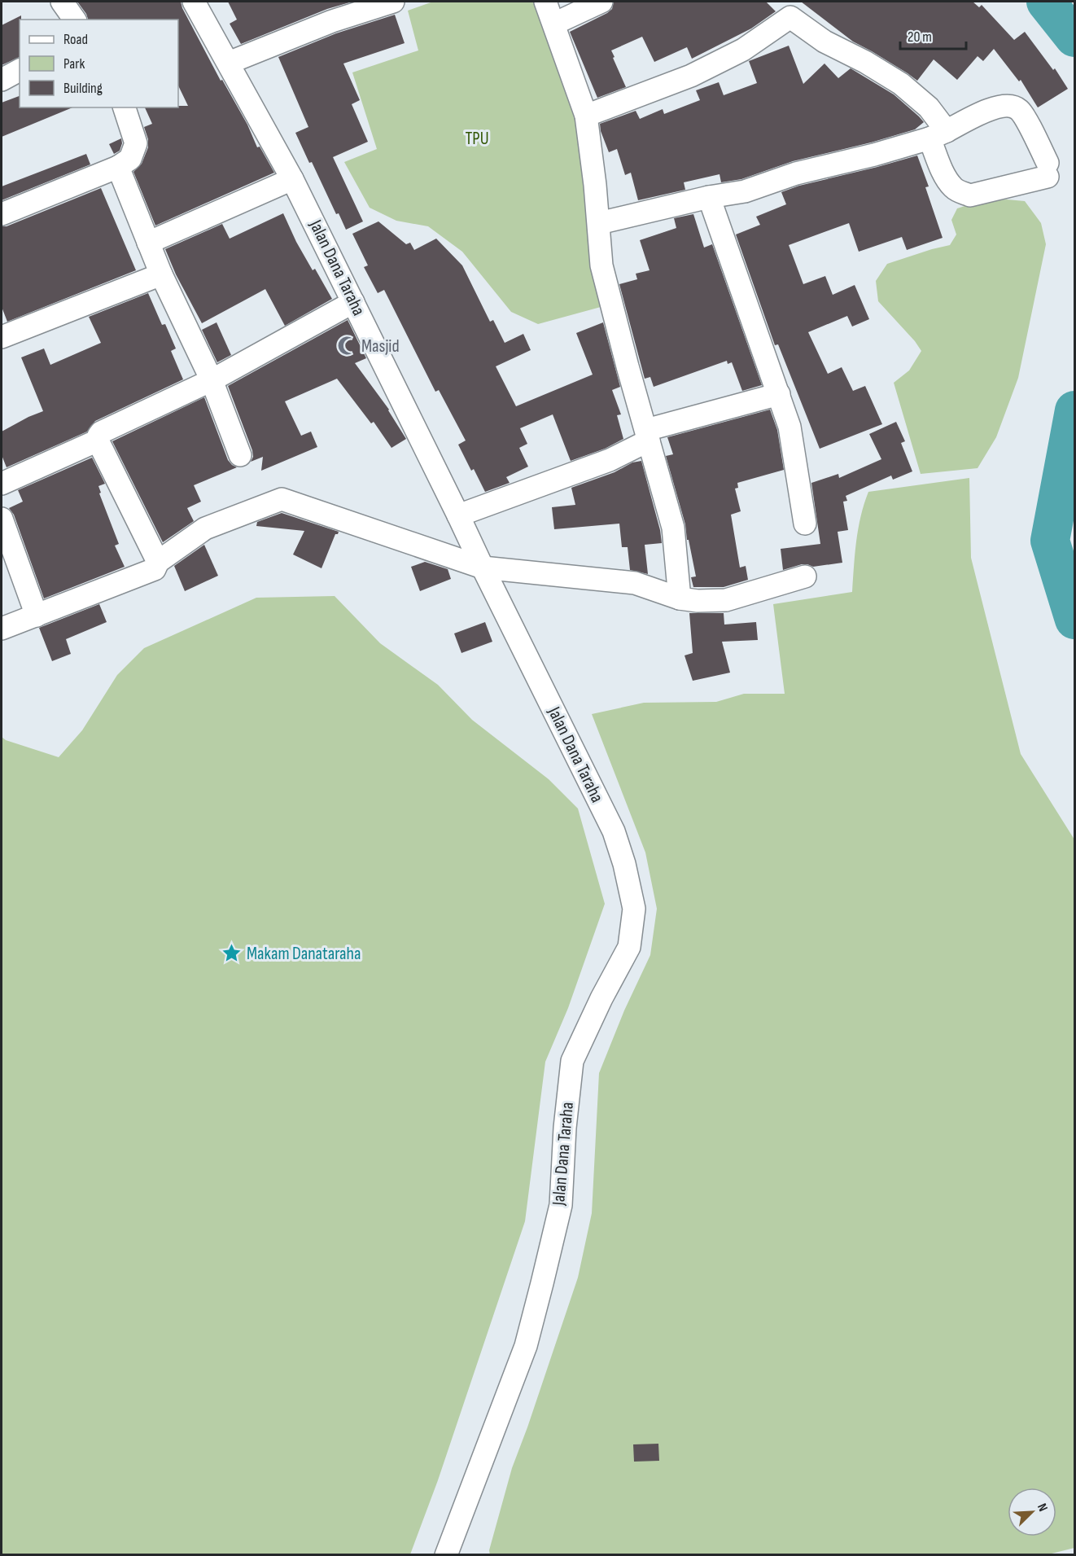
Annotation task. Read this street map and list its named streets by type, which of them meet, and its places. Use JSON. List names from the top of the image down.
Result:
{
  "streets": {
    "street": ["Jalan Dana Taraha"]
  },
  "parks": ["TPU"],
  "places": {
    "mosque": ["Masjid"],
    "place": ["Makam Danataraha"]
  },
  "legend": ["Road", "Park", "Building"],
  "scale_bar": "20 m",
  "north": "top right"
}
